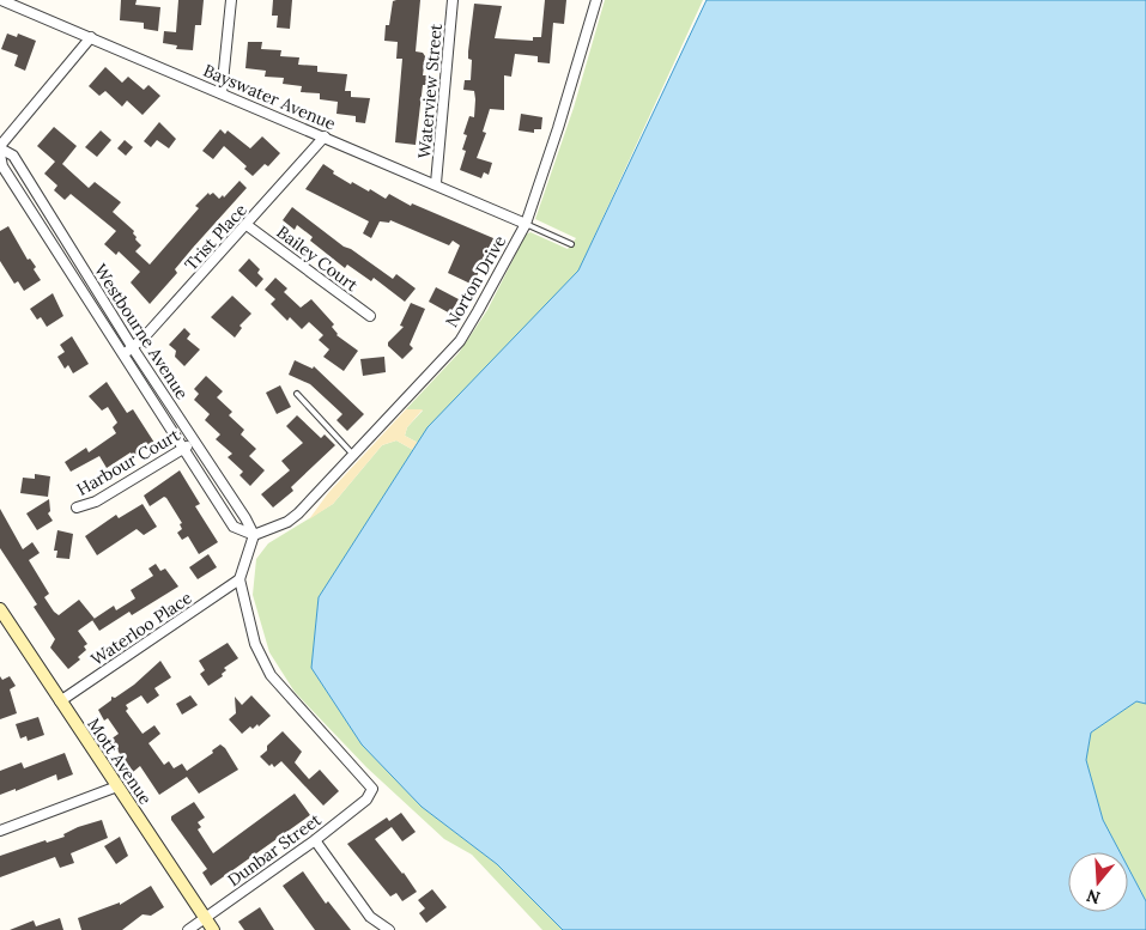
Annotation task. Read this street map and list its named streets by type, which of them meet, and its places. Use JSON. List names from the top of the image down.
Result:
{
  "streets": {
    "street": [
      "Waterview Street",
      "Bayswater Avenue",
      "Trist Place",
      "Bailey Court",
      "Norton Drive",
      "Westbourne Avenue",
      "Harbour Court",
      "Waterloo Place",
      "Mott Avenue",
      "Dunbar Street"
    ]
  },
  "crossings": [
    ["Waterview Street", "Bayswater Avenue"],
    ["Bayswater Avenue", "Trist Place"],
    ["Bayswater Avenue", "Norton Drive"],
    ["Trist Place", "Bailey Court"],
    ["Trist Place", "Westbourne Avenue"],
    ["Norton Drive", "Westbourne Avenue"],
    ["Westbourne Avenue", "Harbour Court"],
    ["Waterloo Place", "Mott Avenue"],
    ["Waterloo Place", "Dunbar Street"],
    ["Mott Avenue", "Dunbar Street"]
  ],
  "north": "bottom"
}
